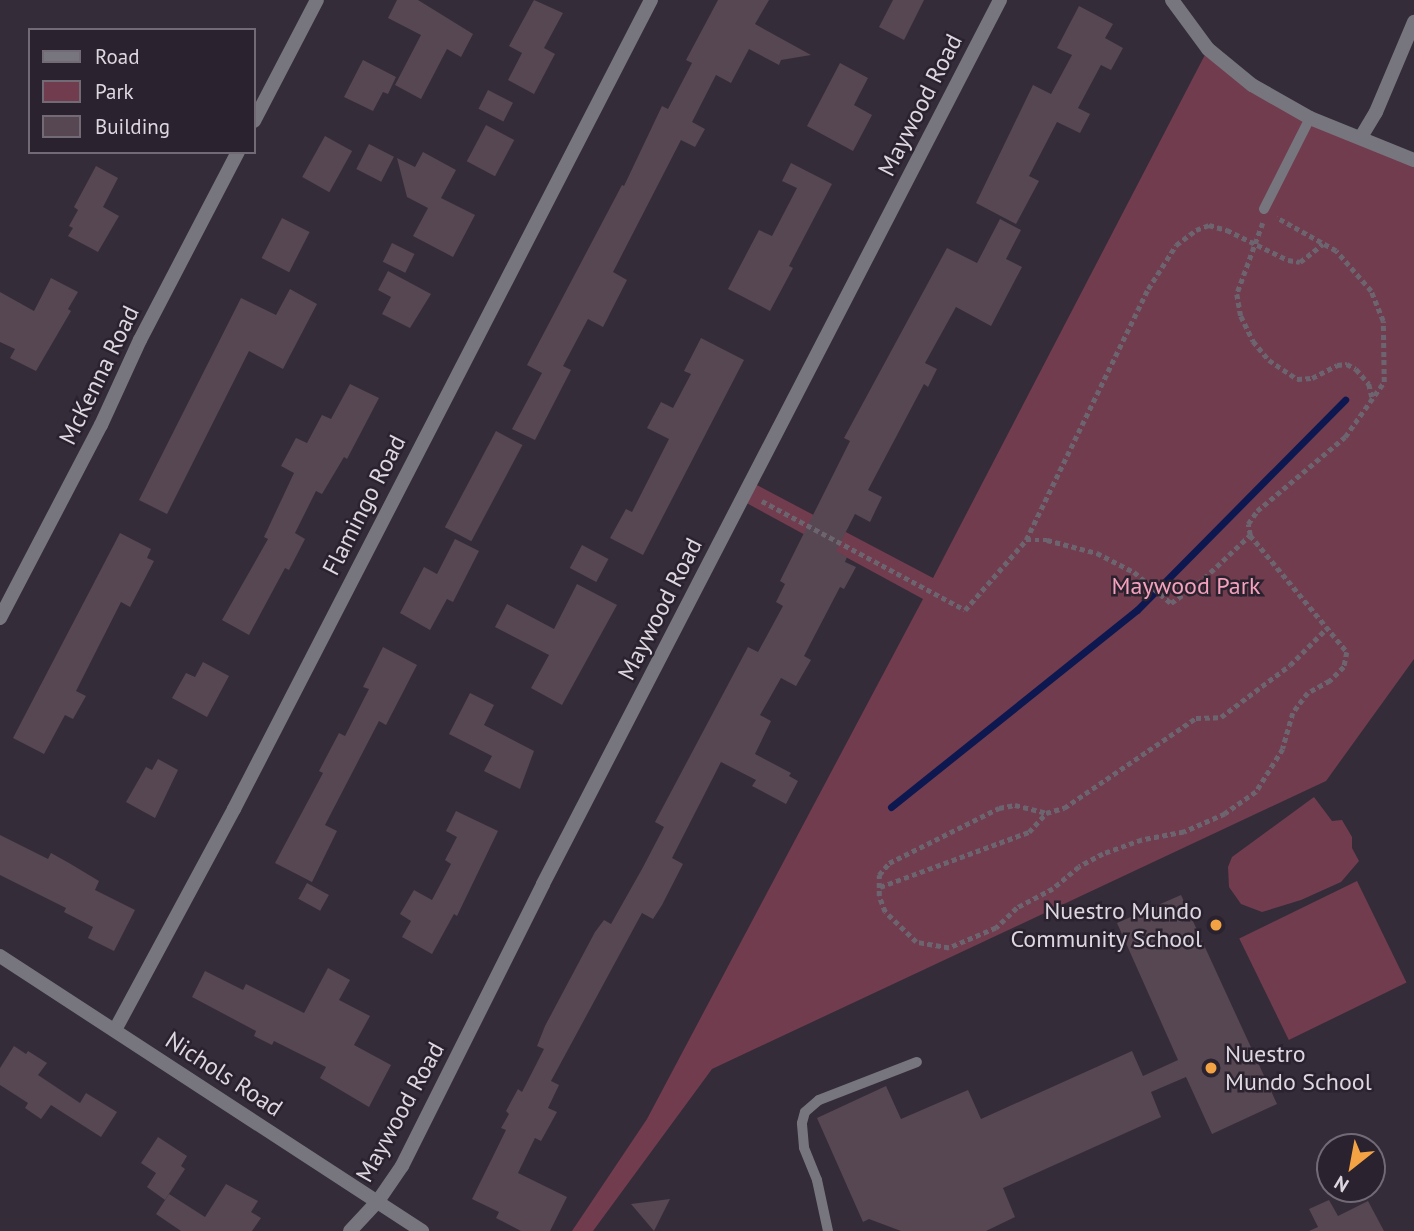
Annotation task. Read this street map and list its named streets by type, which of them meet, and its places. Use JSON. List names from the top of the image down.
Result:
{
  "streets": {
    "street": [
      "Maywood Road",
      "McKenna Road",
      "Flamingo Road",
      "Nichols Road"
    ]
  },
  "crossings": [
    ["Maywood Road", "Nichols Road"],
    ["Flamingo Road", "Nichols Road"]
  ],
  "parks": ["Maywood Park"],
  "places": ["Nuestro Mundo Community School", "Nuestro Mundo School"],
  "legend": ["Road", "Park", "Building"],
  "north": "bottom left"
}
